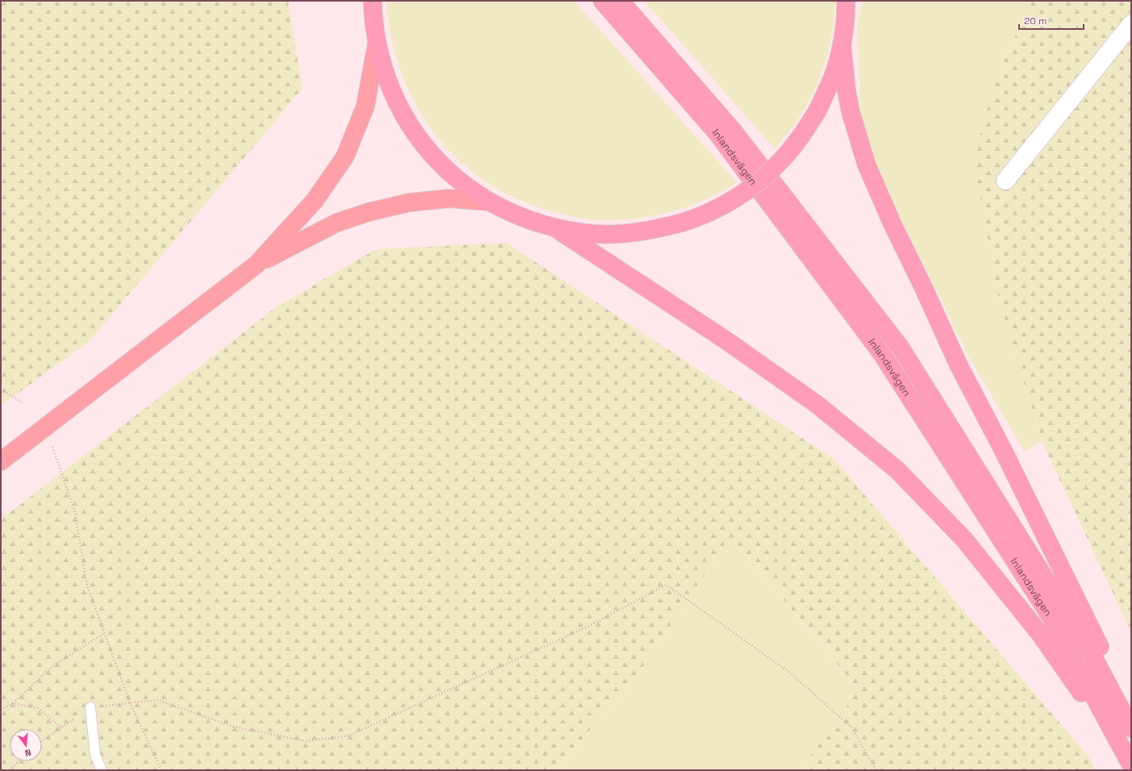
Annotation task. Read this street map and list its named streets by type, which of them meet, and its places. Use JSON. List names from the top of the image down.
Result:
{
  "streets": {
    "highway": ["Inlandsvägen"]
  },
  "scale_bar": "20 m",
  "north": "bottom"
}
